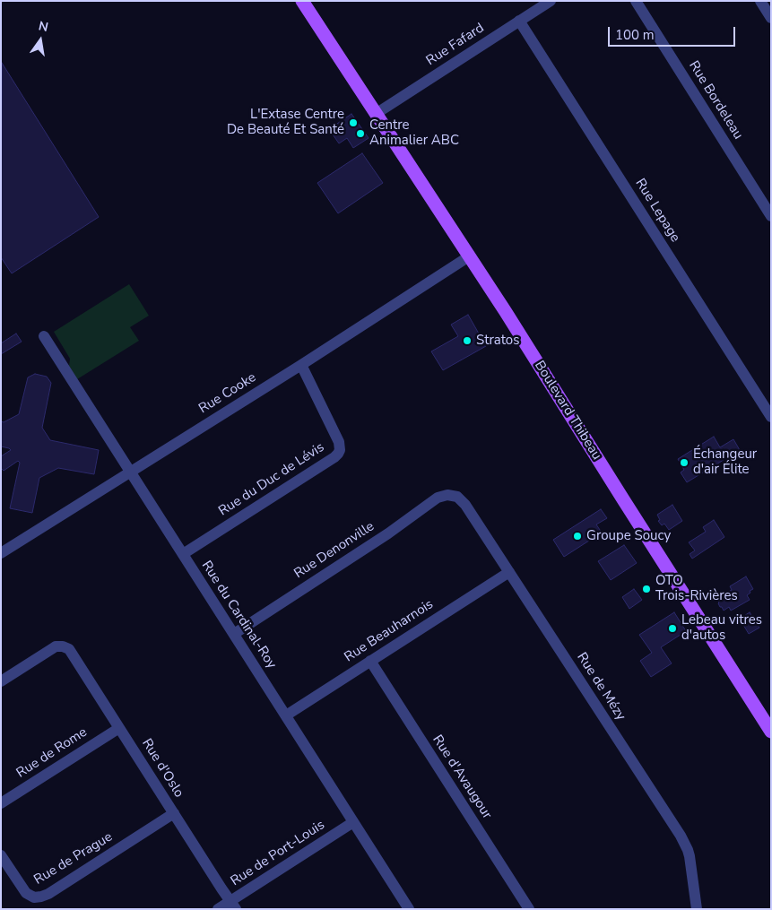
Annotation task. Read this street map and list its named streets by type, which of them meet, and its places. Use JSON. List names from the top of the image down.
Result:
{
  "streets": {
    "main road": ["Boulevard Thibeau"],
    "street": [
      "Rue Fafard",
      "Rue Bordeleau",
      "Rue Lepage",
      "Rue Cooke",
      "Rue du Duc de Lévis",
      "Rue Denonville",
      "Rue du Cardinal-Roy",
      "Rue Beauharnois",
      "Rue de Mézy",
      "Rue de Rome",
      "Rue d'Oslo",
      "Rue d'Avaugour",
      "Rue de Port-Louis",
      "Rue de Prague"
    ]
  },
  "crossings": [
    ["Rue Fafard", "Rue Lepage"],
    ["Rue Fafard", "Boulevard Thibeau"],
    ["Rue Cooke", "Boulevard Thibeau"],
    ["Rue Cooke", "Rue du Duc de Lévis"],
    ["Rue Cooke", "Rue du Cardinal-Roy"],
    ["Rue du Duc de Lévis", "Rue du Cardinal-Roy"],
    ["Rue Denonville", "Rue du Cardinal-Roy"],
    ["Rue Denonville", "Rue de Mézy"],
    ["Rue du Cardinal-Roy", "Rue Beauharnois"],
    ["Rue du Cardinal-Roy", "Rue de Port-Louis"],
    ["Rue Beauharnois", "Rue de Mézy"],
    ["Rue Beauharnois", "Rue d'Avaugour"],
    ["Rue de Rome", "Rue d'Oslo"],
    ["Rue d'Oslo", "Rue de Port-Louis"],
    ["Rue d'Oslo", "Rue de Prague"]
  ],
  "places": [
    "L'Extase Centre De Beauté Et Santé",
    "Centre Animalier ABC",
    "Stratos",
    "Échangeur d'air Élite",
    "Groupe Soucy",
    "OTO Trois-Rivières",
    "Lebeau vitres d'autos"
  ],
  "scale_bar": "100 m",
  "north": "top"
}
